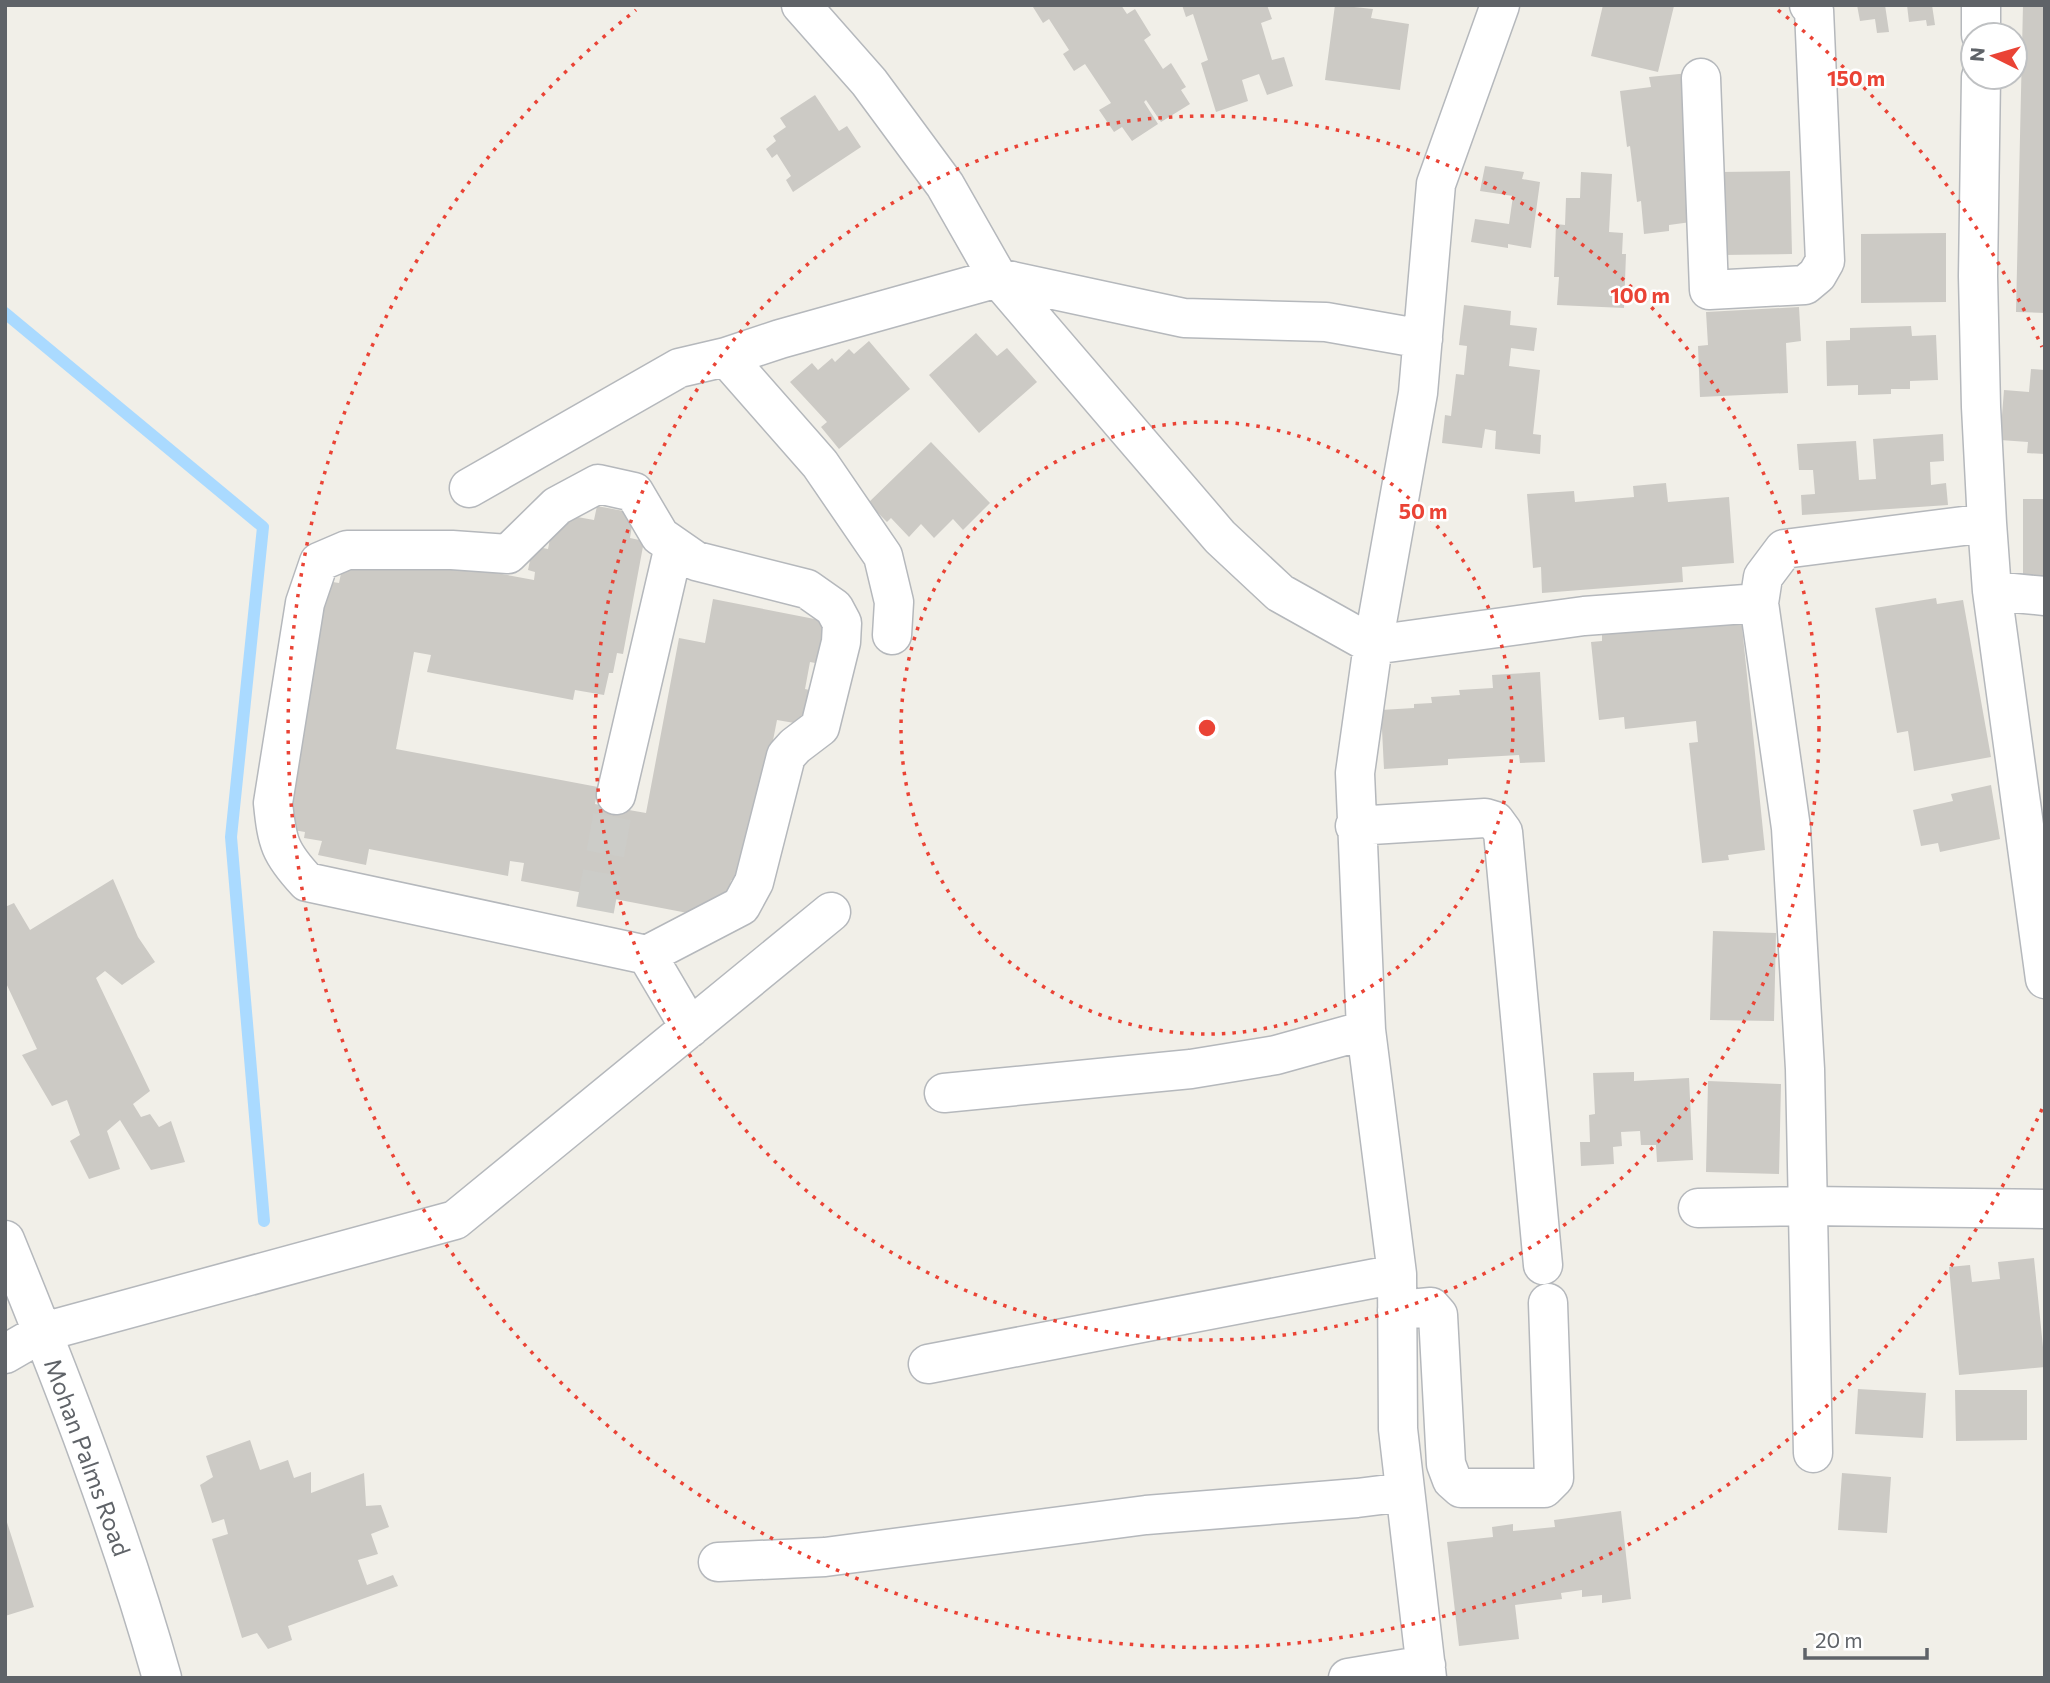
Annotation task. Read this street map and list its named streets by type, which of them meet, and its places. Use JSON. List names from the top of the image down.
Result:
{
  "streets": {
    "street": ["Mohan Palms Road"]
  },
  "scale_bar": "20 m",
  "north": "left",
  "rings": ["150 m", "100 m", "50 m"]
}
